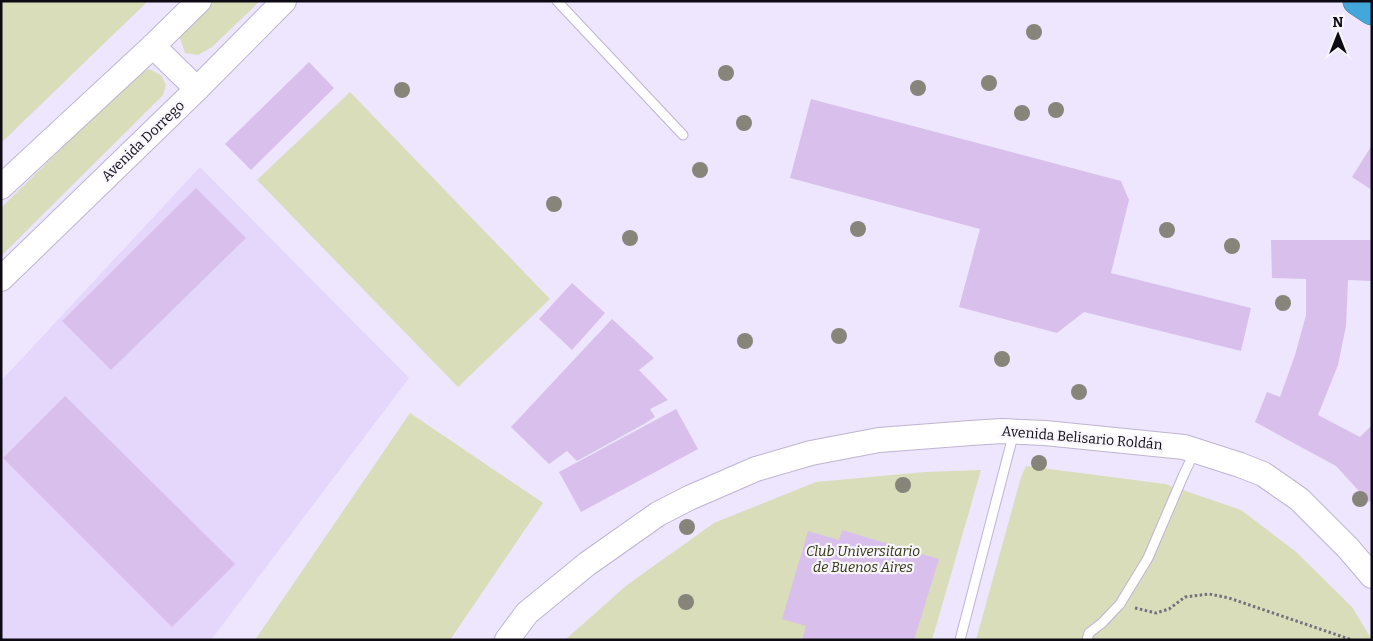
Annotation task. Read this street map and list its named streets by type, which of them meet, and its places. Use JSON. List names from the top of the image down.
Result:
{
  "streets": {
    "street": ["Avenida Dorrego", "Avenida Belisario Roldán"]
  },
  "parks": ["Club Universitario de Buenos Aires"],
  "north": "top"
}
